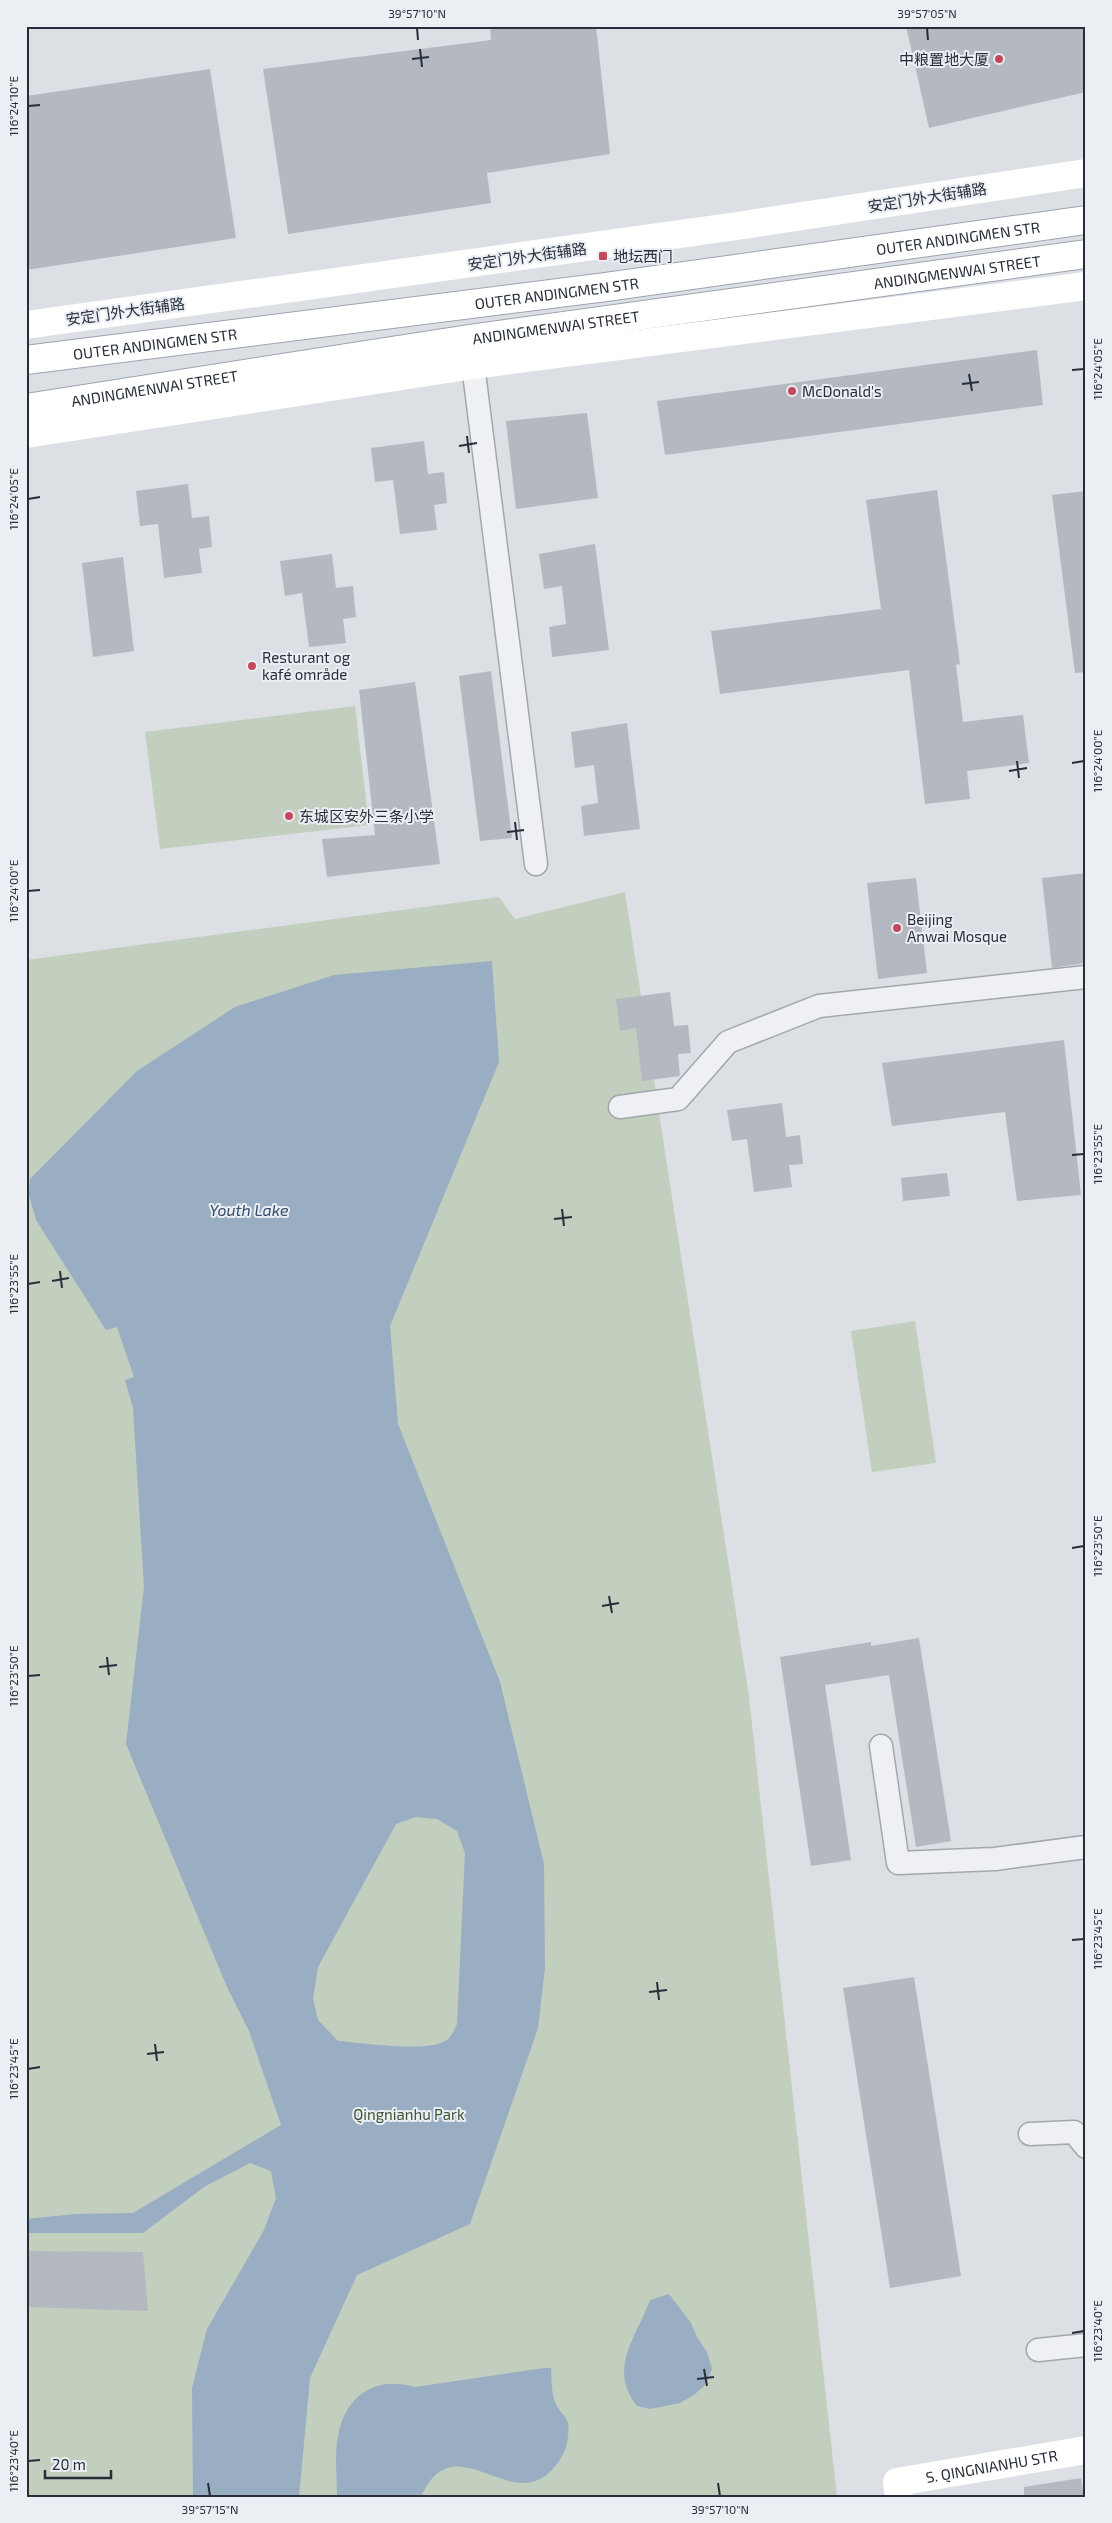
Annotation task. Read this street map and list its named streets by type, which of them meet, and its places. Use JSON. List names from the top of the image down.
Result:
{
  "streets": {
    "street": ["安定门外大街辅路", "OUTER ANDINGMEN STR", "ANDINGMENWAI STREET"]
  },
  "water": ["Youth Lake"],
  "parks": ["Qingnianhu Park"],
  "places": {
    "other": [
      "中粮置地大厦",
      "McDonald's",
      "Resturant og kafé område",
      "东城区安外三条小学",
      "Beijing Anwai Mosque"
    ],
    "transit": ["地坛西门"]
  },
  "scale_bar": "20 m",
  "coordinates": [
    "39°57'10\"N",
    "39°57'05\"N",
    "116°24'10\"E",
    "116°24'05\"E",
    "116°24'00\"E",
    "116°23'55\"E",
    "116°23'50\"E",
    "116°23'45\"E",
    "116°23'40\"E",
    "39°57'15\"N"
  ]
}
